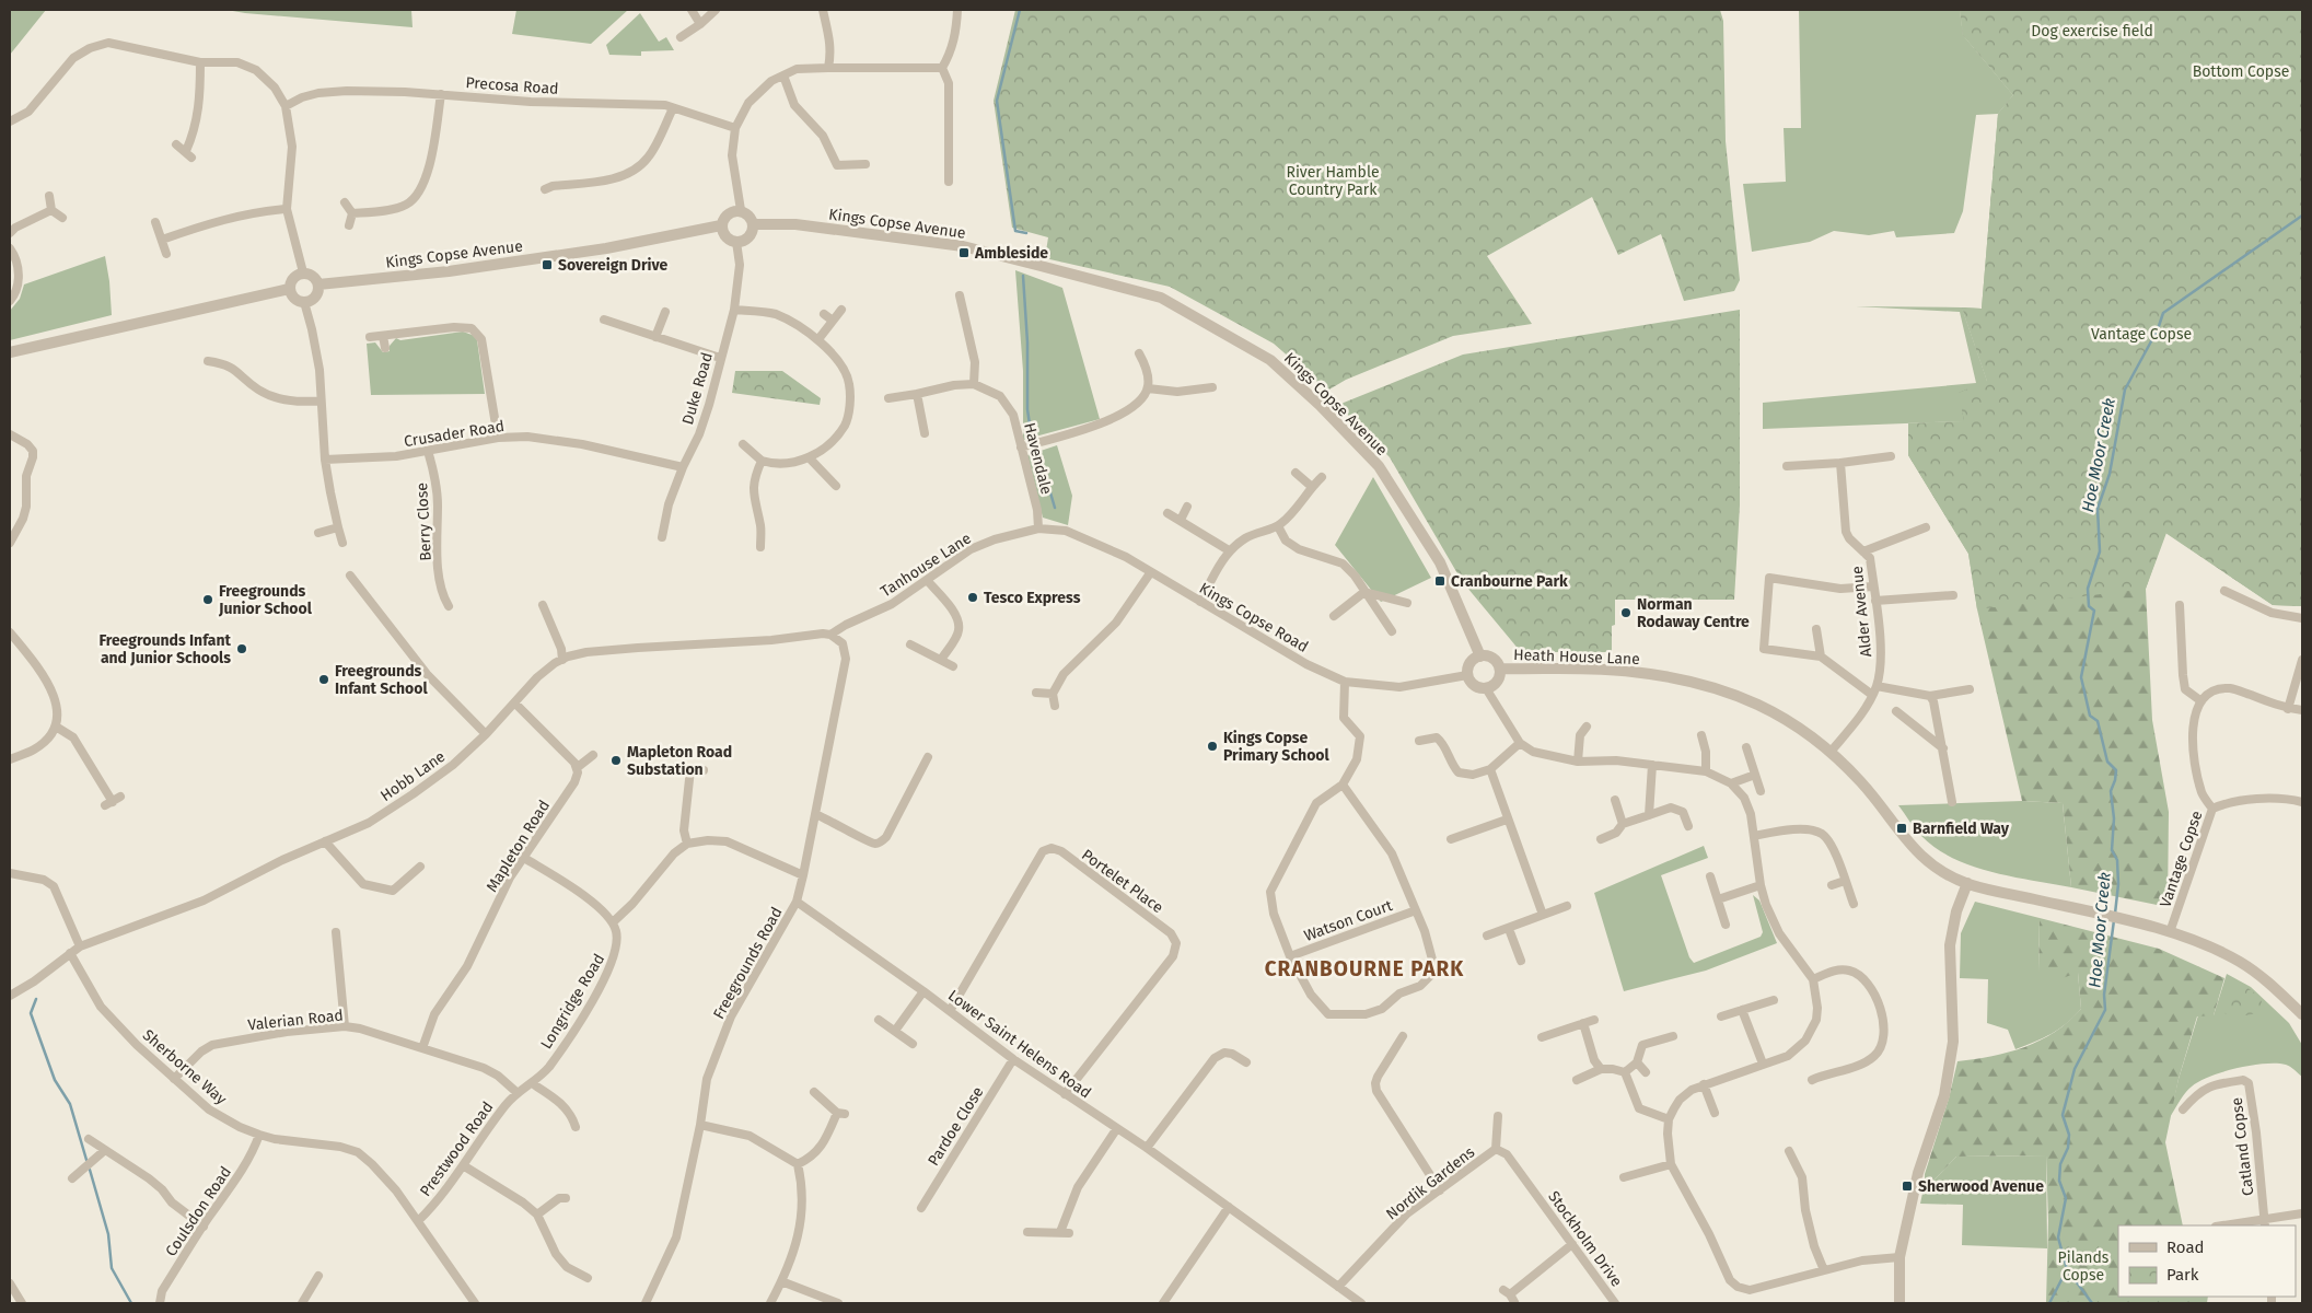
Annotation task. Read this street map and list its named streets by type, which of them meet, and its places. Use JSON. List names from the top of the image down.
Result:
{
  "streets": {
    "street": [
      "Precosa Road",
      "Kings Copse Avenue",
      "Duke Road",
      "Crusader Road",
      "Havendale",
      "Berry Close",
      "Tanhouse Lane",
      "Alder Avenue",
      "Kings Copse Road",
      "Heath House Lane",
      "Hobb Lane",
      "Mapleton Road",
      "Vantage Copse",
      "Portelet Place",
      "Watson Court",
      "Freegrounds Road",
      "Longridge Road",
      "Valerian Road",
      "Lower Saint Helens Road",
      "Sherborne Way",
      "Pardoe Close",
      "Catland Copse",
      "Prestwood Road",
      "Nordik Gardens",
      "Coulsdon Road",
      "Stockholm Drive"
    ]
  },
  "crossings": [
    ["Kings Copse Avenue", "Duke Road"],
    ["Kings Copse Avenue", "Kings Copse Road"],
    ["Kings Copse Avenue", "Heath House Lane"],
    ["Duke Road", "Crusader Road"],
    ["Crusader Road", "Berry Close"],
    ["Havendale", "Tanhouse Lane"],
    ["Havendale", "Kings Copse Road"],
    ["Tanhouse Lane", "Kings Copse Road"],
    ["Tanhouse Lane", "Hobb Lane"],
    ["Tanhouse Lane", "Freegrounds Road"],
    ["Alder Avenue", "Heath House Lane"],
    ["Kings Copse Road", "Heath House Lane"],
    ["Hobb Lane", "Freegrounds Road"],
    ["Hobb Lane", "Sherborne Way"],
    ["Mapleton Road", "Valerian Road"],
    ["Portelet Place", "Lower Saint Helens Road"],
    ["Freegrounds Road", "Lower Saint Helens Road"],
    ["Longridge Road", "Valerian Road"],
    ["Longridge Road", "Prestwood Road"],
    ["Valerian Road", "Sherborne Way"],
    ["Valerian Road", "Prestwood Road"],
    ["Lower Saint Helens Road", "Pardoe Close"],
    ["Lower Saint Helens Road", "Nordik Gardens"],
    ["Sherborne Way", "Prestwood Road"],
    ["Sherborne Way", "Coulsdon Road"],
    ["Nordik Gardens", "Stockholm Drive"]
  ],
  "districts": ["CRANBOURNE PARK"],
  "water": ["Hoe Moor Creek"],
  "parks": [
    "Dog exercise field",
    "Bottom Copse",
    "River Hamble Country Park",
    "Vantage Copse",
    "Pilands Copse"
  ],
  "places": {
    "transit": [
      "Ambleside",
      "Sovereign Drive",
      "Cranbourne Park",
      "Barnfield Way",
      "Sherwood Avenue"
    ],
    "other": [
      "Tesco Express",
      "Freegrounds Junior School",
      "Norman Rodaway Centre",
      "Freegrounds Infant and Junior Schools",
      "Freegrounds Infant School",
      "Kings Copse Primary School",
      "Mapleton Road Substation"
    ]
  },
  "legend": ["Road", "Park"]
}
